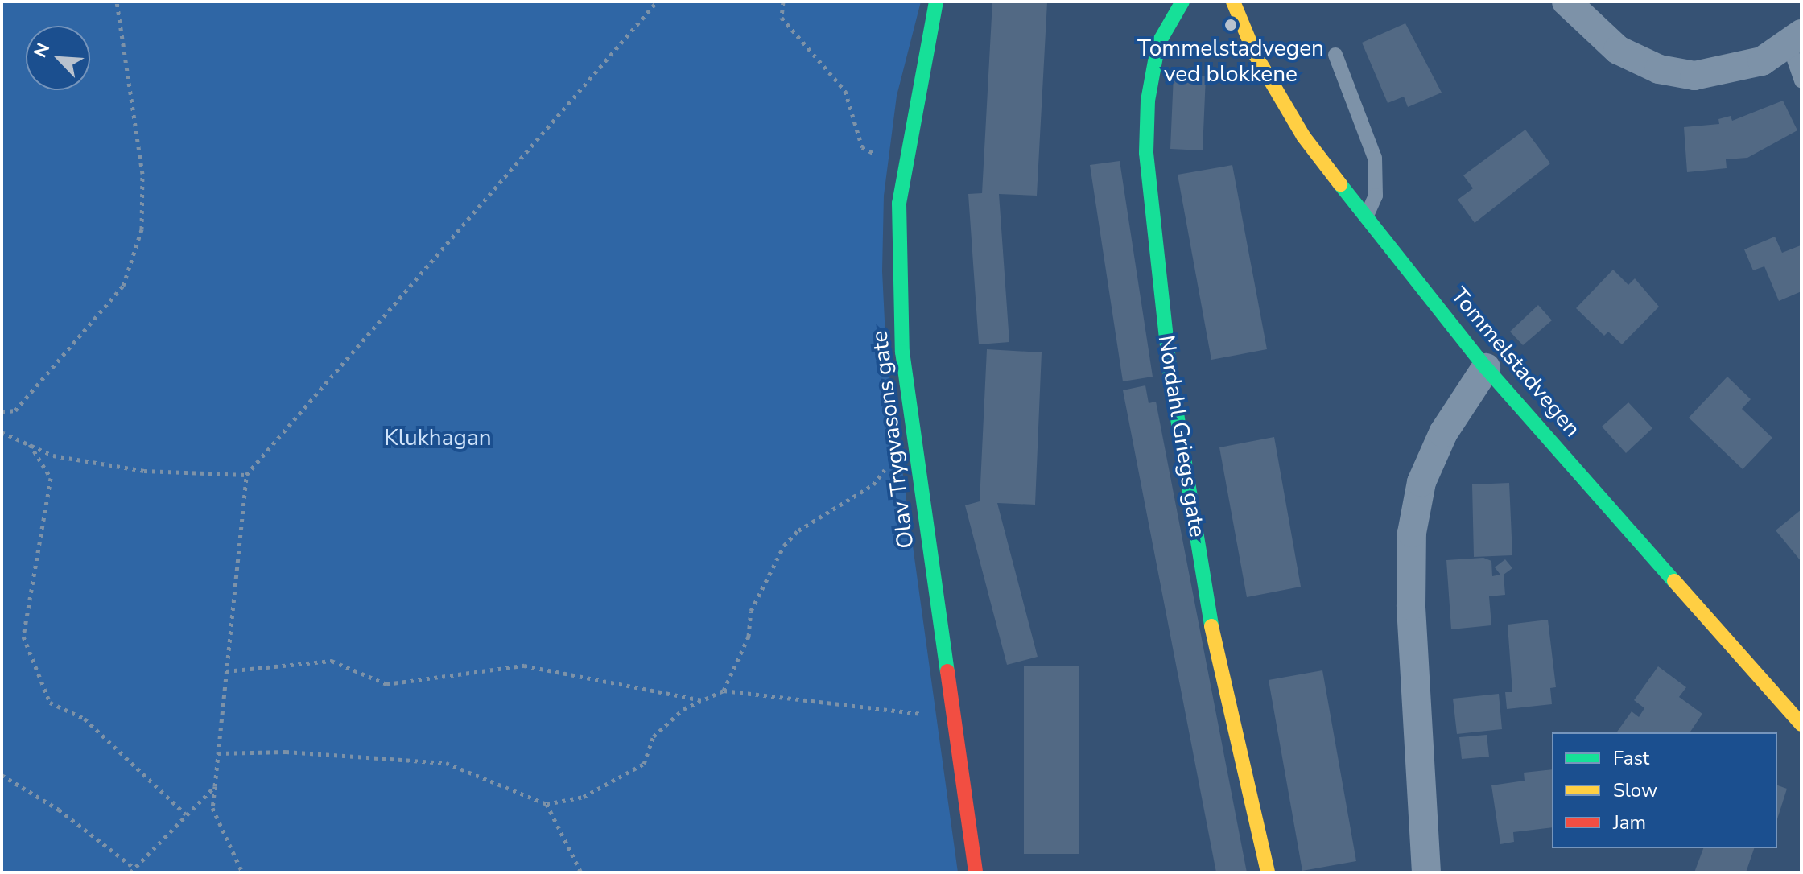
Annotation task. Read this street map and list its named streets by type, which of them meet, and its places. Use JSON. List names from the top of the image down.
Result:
{
  "streets": {
    "street": ["Tommelstadvegen", "Nordahl Griegs gate", "Olav Trygvasons gate"]
  },
  "parks": ["Klukhagan"],
  "places": ["Tommelstadvegen ved blokkene"],
  "legend": ["Fast", "Slow", "Jam"],
  "north": "top left"
}
